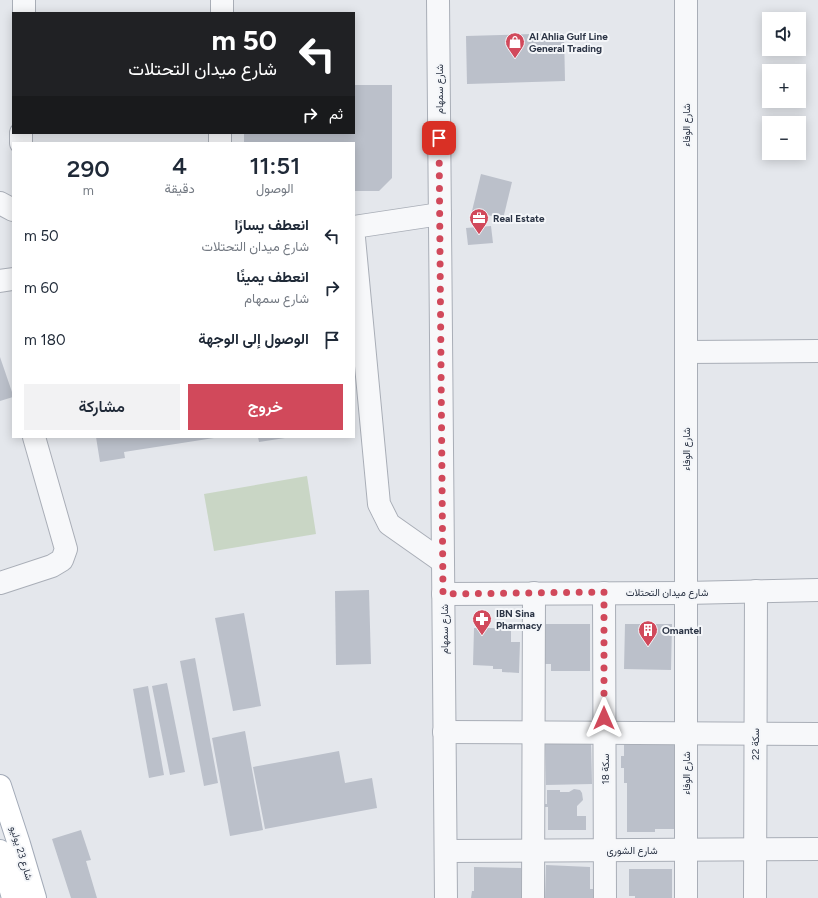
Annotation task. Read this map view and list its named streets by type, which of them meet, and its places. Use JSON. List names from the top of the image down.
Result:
{
  "streets": {
    "main road": ["شارع 23 يوليو"],
    "street": [
      "شارع سمهام",
      "شارع الوفاء",
      "شارع ميدان التحتلات",
      "سكة 22",
      "سكة 18",
      "شارع الشورى"
    ]
  },
  "crossings": [
    ["شارع سمهام", "شارع ميدان التحتلات"],
    ["شارع سمهام", "شارع الشورى"],
    ["شارع الوفاء", "شارع ميدان التحتلات"],
    ["شارع الوفاء", "شارع الشورى"],
    ["شارع ميدان التحتلات", "سكة 22"],
    ["شارع ميدان التحتلات", "سكة 18"],
    ["سكة 22", "شارع الشورى"],
    ["سكة 18", "شارع الشورى"]
  ],
  "places": {
    "shop": ["Al Ahlia Gulf Line General Trading"],
    "office": ["Real Estate"],
    "pharmacy": ["IBN Sina Pharmacy"],
    "building": ["Omantel"]
  },
  "page": {
    "map_buttons": ["+", "−"],
    "turn": ["50 m", "شارع ميدان التحتلات"],
    "then": "ثم",
    "eta": [
      "11:51",
      "الوصول",
      "4",
      "دقيقة",
      "290",
      "m"
    ],
    "list": [
      {
        "name": "انعطف يسارًا",
        "note": "شارع ميدان التحتلات",
        "value": "50 m"
      },
      {
        "name": "انعطف يمينًا",
        "note": "شارع سمهام",
        "value": "60 m"
      },
      {
        "name": "الوصول إلى الوجهة",
        "value": "180 m"
      }
    ],
    "buttons": ["خروج", "مشاركة"]
  }
}
